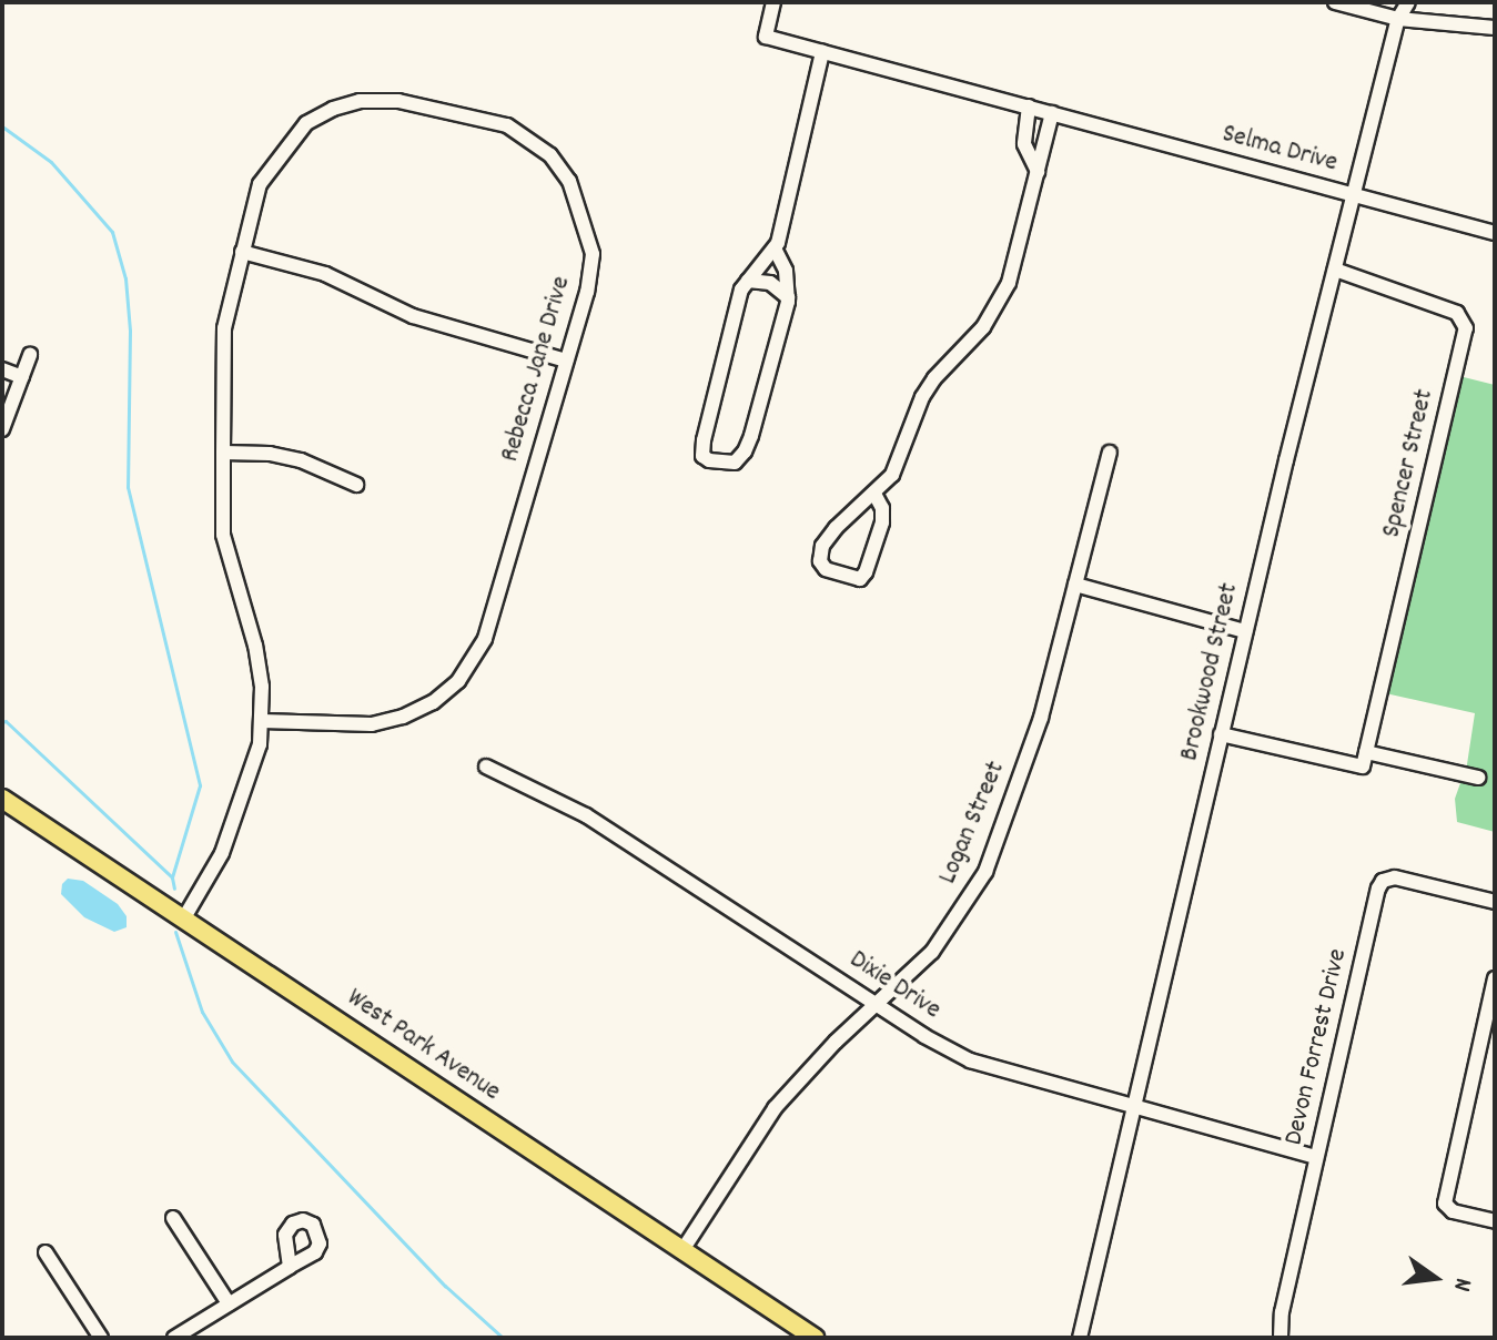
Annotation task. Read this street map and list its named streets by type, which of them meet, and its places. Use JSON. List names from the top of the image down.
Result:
{
  "streets": {
    "main road": ["West Park Avenue"],
    "street": [
      "Selma Drive",
      "Rebecca Jane Drive",
      "Spencer Street",
      "Brookwood Street",
      "Logan Street",
      "Dixie Drive",
      "Devon Forrest Drive"
    ]
  },
  "crossings": [
    ["Selma Drive", "Brookwood Street"],
    ["Rebecca Jane Drive", "West Park Avenue"],
    ["Spencer Street", "Brookwood Street"],
    ["Brookwood Street", "Dixie Drive"],
    ["Logan Street", "Dixie Drive"],
    ["Logan Street", "West Park Avenue"],
    ["Dixie Drive", "Devon Forrest Drive"]
  ],
  "north": "right"
}
